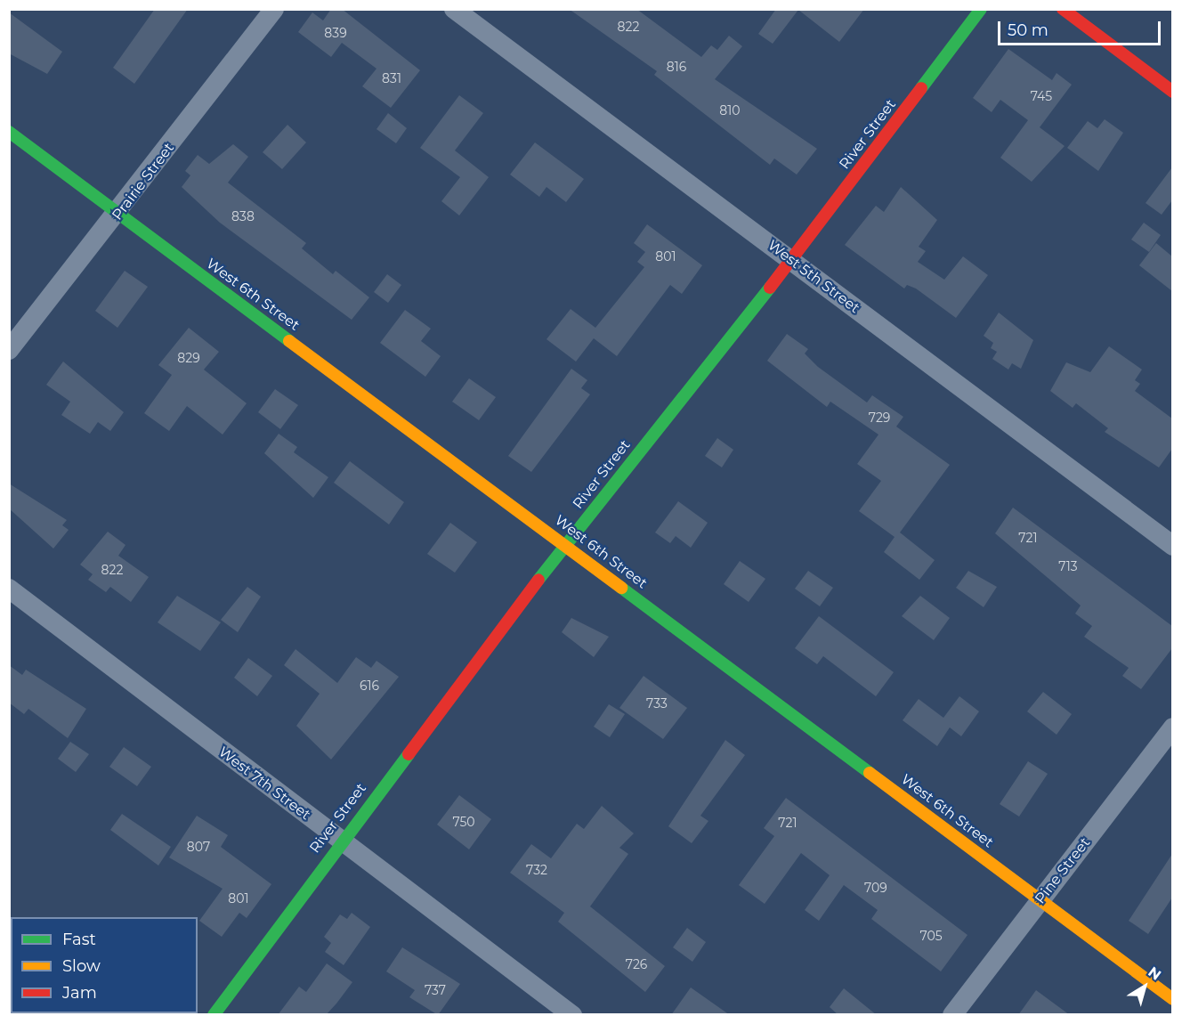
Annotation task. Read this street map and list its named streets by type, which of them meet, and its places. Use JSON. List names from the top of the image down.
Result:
{
  "streets": {
    "main road": ["River Street", "West 6th Street"],
    "street": [
      "Prairie Street",
      "West 5th Street",
      "West 7th Street",
      "Pine Street"
    ]
  },
  "crossings": [
    ["River Street", "West 5th Street"],
    ["River Street", "West 6th Street"],
    ["River Street", "West 7th Street"],
    ["Prairie Street", "West 6th Street"],
    ["West 6th Street", "Pine Street"]
  ],
  "house_numbers": [
    "822",
    "839",
    "816",
    "831",
    "745",
    "810",
    "838",
    "801",
    "829",
    "729",
    "721",
    "713",
    "822",
    "616",
    "733",
    "750",
    "721",
    "807",
    "732",
    "709",
    "801",
    "705",
    "726",
    "737"
  ],
  "legend": ["Fast", "Slow", "Jam"],
  "scale_bar": "50 m",
  "north": "top right"
}
